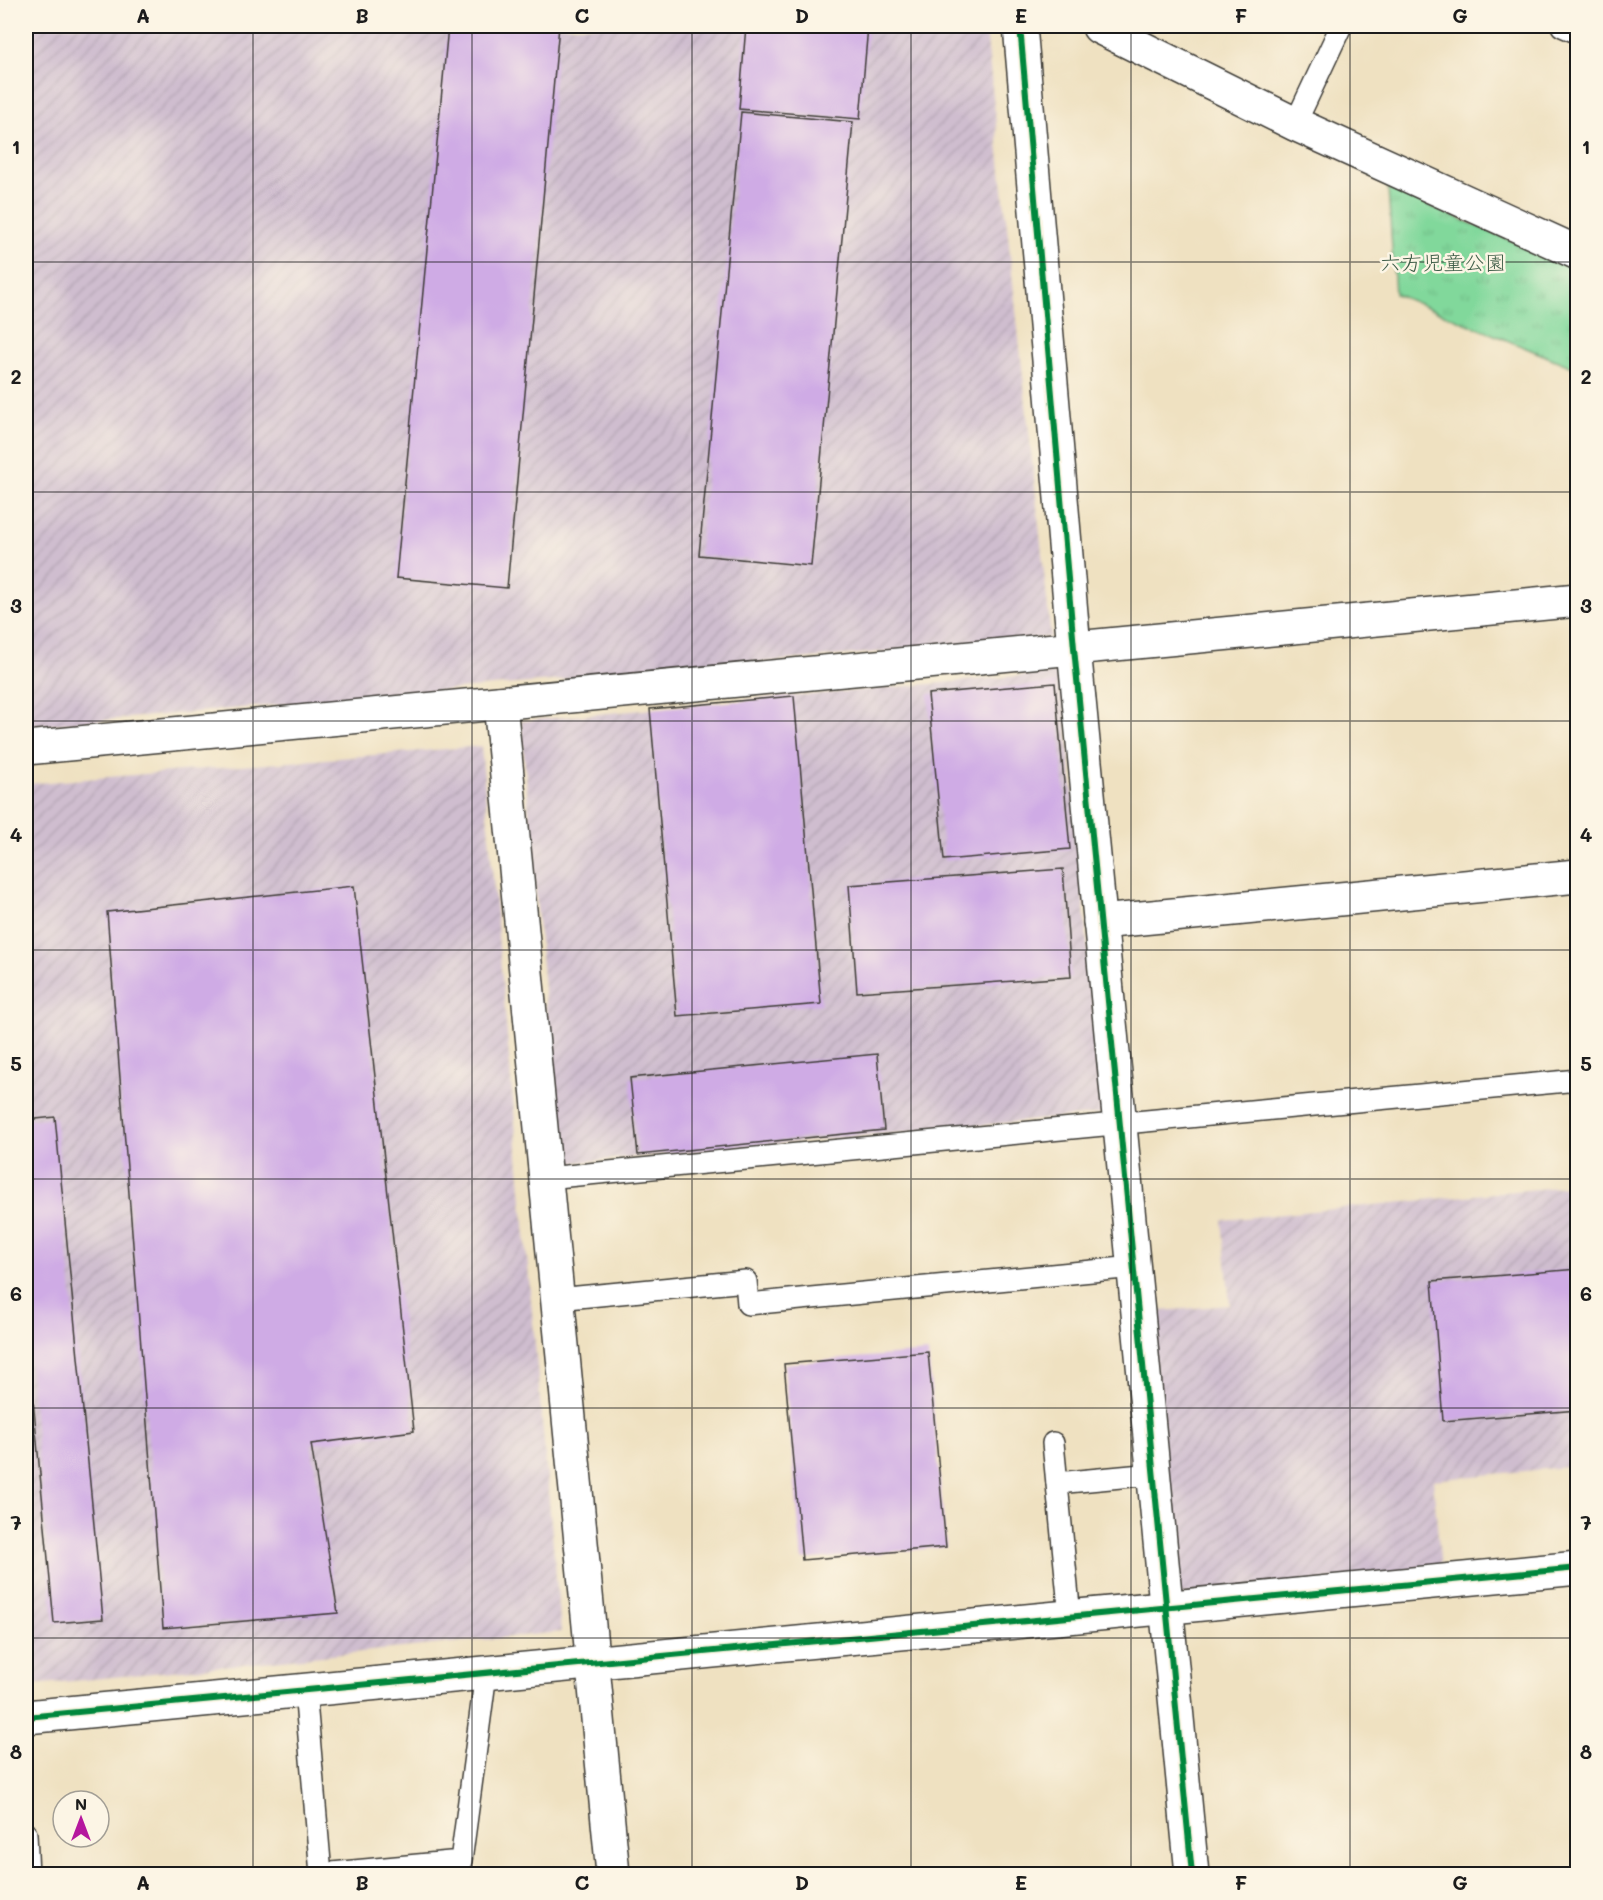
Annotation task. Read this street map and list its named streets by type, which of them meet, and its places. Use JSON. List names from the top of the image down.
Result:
{
  "parks": ["六方児童公園"],
  "north": "top",
  "grid": {
    "columns": [
      "A",
      "B",
      "C",
      "D",
      "E",
      "F",
      "G"
    ],
    "rows": [
      "1",
      "2",
      "3",
      "4",
      "5",
      "6",
      "7",
      "8"
    ]
  }
}
